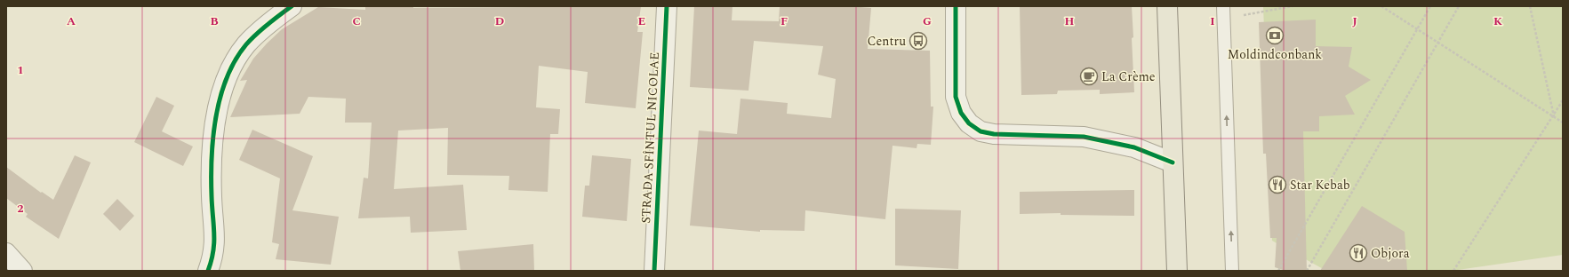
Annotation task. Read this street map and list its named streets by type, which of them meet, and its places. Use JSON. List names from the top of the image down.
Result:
{
  "streets": {
    "street": ["STRADA SFÎNTUL NICOLAE"]
  },
  "places": {
    "bank": ["Moldindconbank"],
    "bus stop": ["Centru"],
    "cafe": ["La Crème"],
    "restaurant": ["Star Kebab", "Objora"]
  },
  "grid": {
    "columns": [
      "A",
      "B",
      "C",
      "D",
      "E",
      "F",
      "G",
      "H",
      "I",
      "J",
      "K"
    ],
    "rows": ["1", "2"]
  }
}
